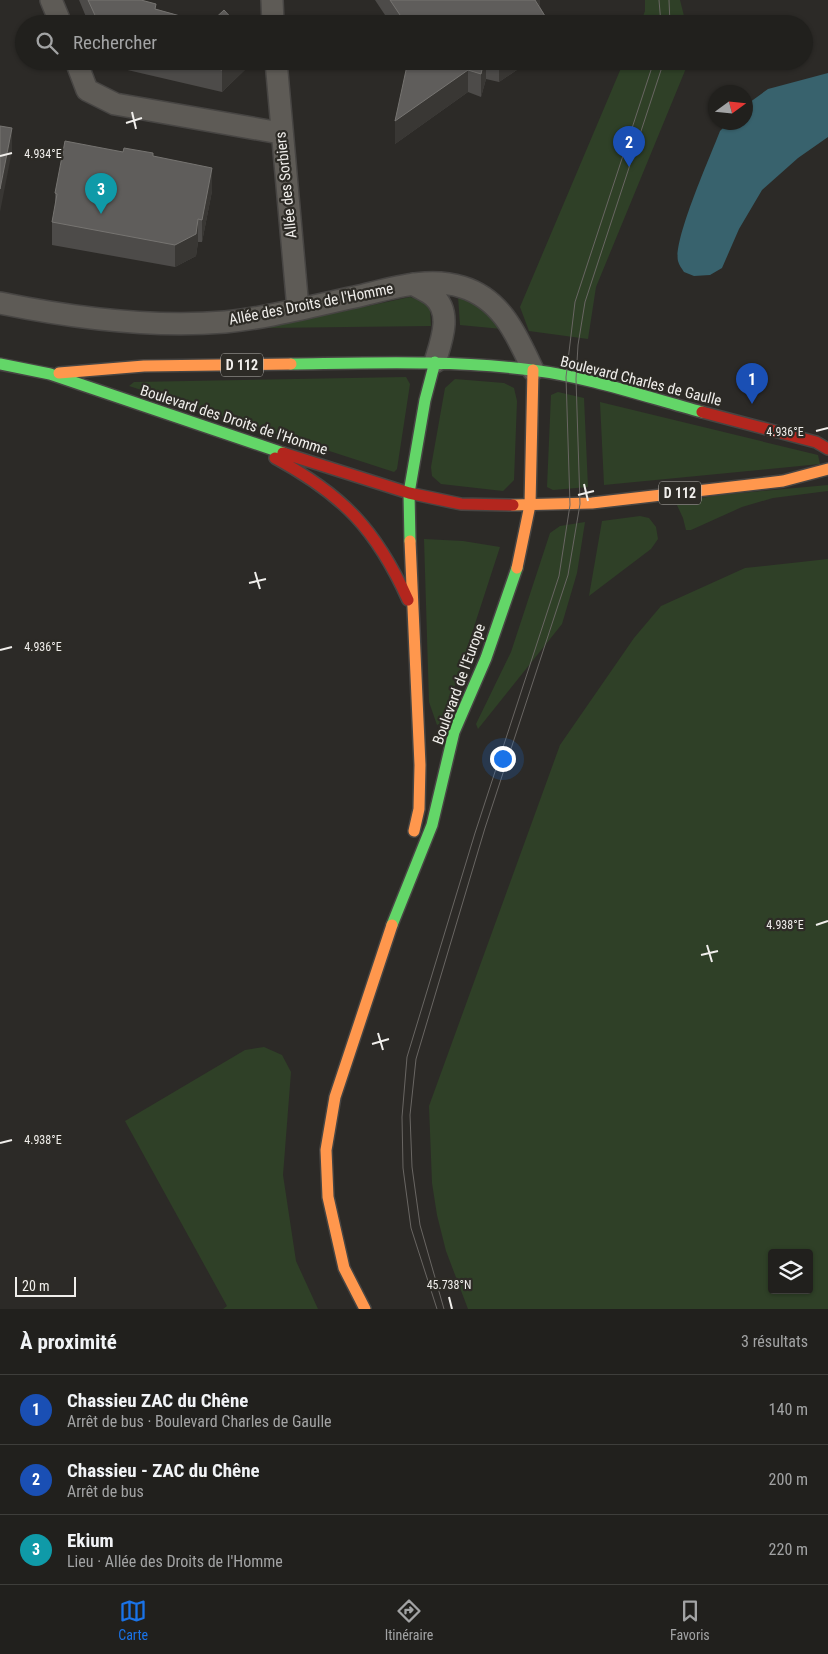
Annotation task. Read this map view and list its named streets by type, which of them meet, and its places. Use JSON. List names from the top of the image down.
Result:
{
  "streets": {
    "street": [
      "Allée des Sorbiers",
      "Allée des Droits de l'Homme",
      "D 112",
      "Boulevard Charles de Gaulle",
      "Boulevard des Droits de l'Homme",
      "Boulevard de l'Europe"
    ]
  },
  "crossings": [
    ["Allée des Sorbiers", "Allée des Droits de l'Homme"],
    ["Allée des Droits de l'Homme", "Boulevard Charles de Gaulle"],
    ["Allée des Droits de l'Homme", "Boulevard des Droits de l'Homme"],
    ["Allée des Droits de l'Homme", "Boulevard de l'Europe"],
    ["D 112", "Boulevard des Droits de l'Homme"],
    ["D 112", "Boulevard de l'Europe"],
    ["Boulevard Charles de Gaulle", "Boulevard des Droits de l'Homme"],
    ["Boulevard Charles de Gaulle", "Boulevard de l'Europe"],
    ["Boulevard des Droits de l'Homme", "Boulevard de l'Europe"]
  ],
  "scale_bar": "20 m",
  "north": "right",
  "page": {
    "search": "Rechercher",
    "pins": ["2", "3", "1"],
    "scale": "20 m",
    "heading": ["À proximité", "3 résultats"],
    "list": [
      {
        "mark": "1",
        "name": "Chassieu ZAC du Chêne",
        "note": "Arrêt de bus · Boulevard Charles de Gaulle",
        "value": "140 m"
      },
      {
        "mark": "2",
        "name": "Chassieu - ZAC du Chêne",
        "note": "Arrêt de bus",
        "value": "200 m"
      },
      {
        "mark": "3",
        "name": "Ekium",
        "note": "Lieu · Allée des Droits de l'Homme",
        "value": "220 m"
      }
    ],
    "nav": ["Carte", "Itinéraire", "Favoris"]
  },
  "coordinates": [
    "4.934°E",
    "4.936°E",
    "4.938°E",
    "45.738°N"
  ]
}
